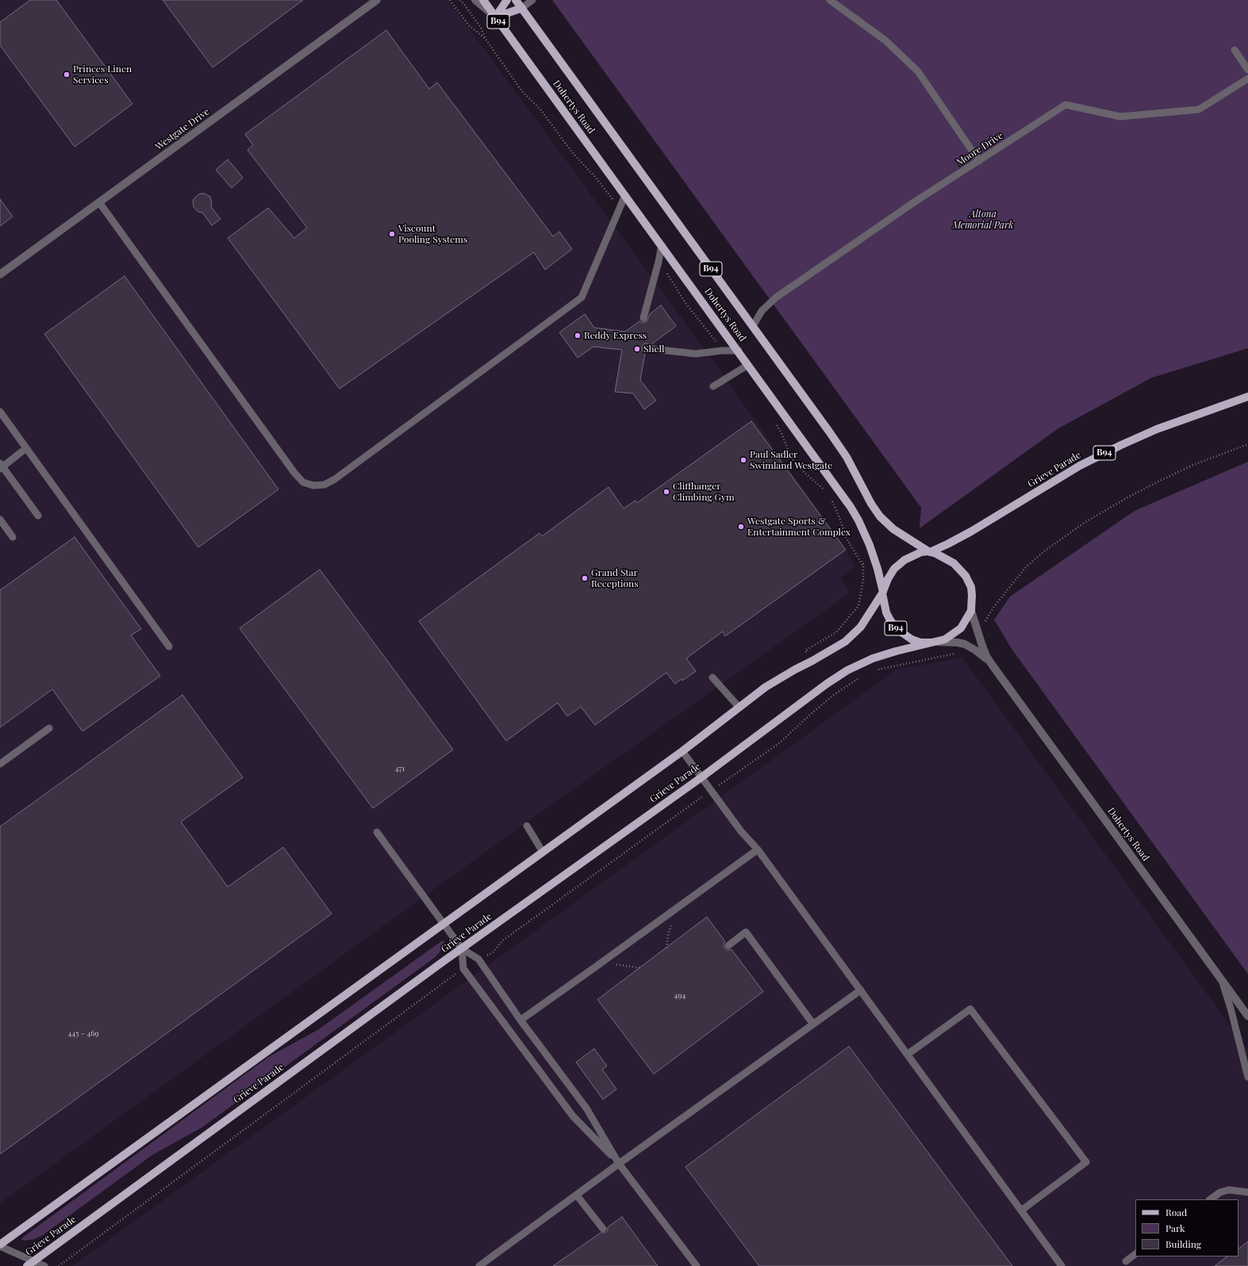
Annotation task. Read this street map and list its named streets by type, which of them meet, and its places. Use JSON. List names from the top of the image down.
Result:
{
  "streets": {
    "main road": ["B94", "Dohertys Road", "Grieve Parade"],
    "street": ["Westgate Drive"],
    "lane": ["Moore Drive"]
  },
  "crossings": [
    ["B94", "Dohertys Road"],
    ["B94", "Grieve Parade"],
    ["Dohertys Road", "Moore Drive"],
    ["Dohertys Road", "Grieve Parade"]
  ],
  "parks": ["Altona Memorial Park"],
  "places": [
    "Princes Linen Services",
    "Viscount Pooling Systems",
    "Reddy Express",
    "Shell",
    "Paul Sadler Swimland Westgate",
    "Cliffhanger Climbing Gym",
    "Westgate Sports & Entertainment Complex",
    "Grand Star Receptions"
  ],
  "house_numbers": ["471", "494", "445 - 469"],
  "legend": ["Road", "Park", "Building"]
}
